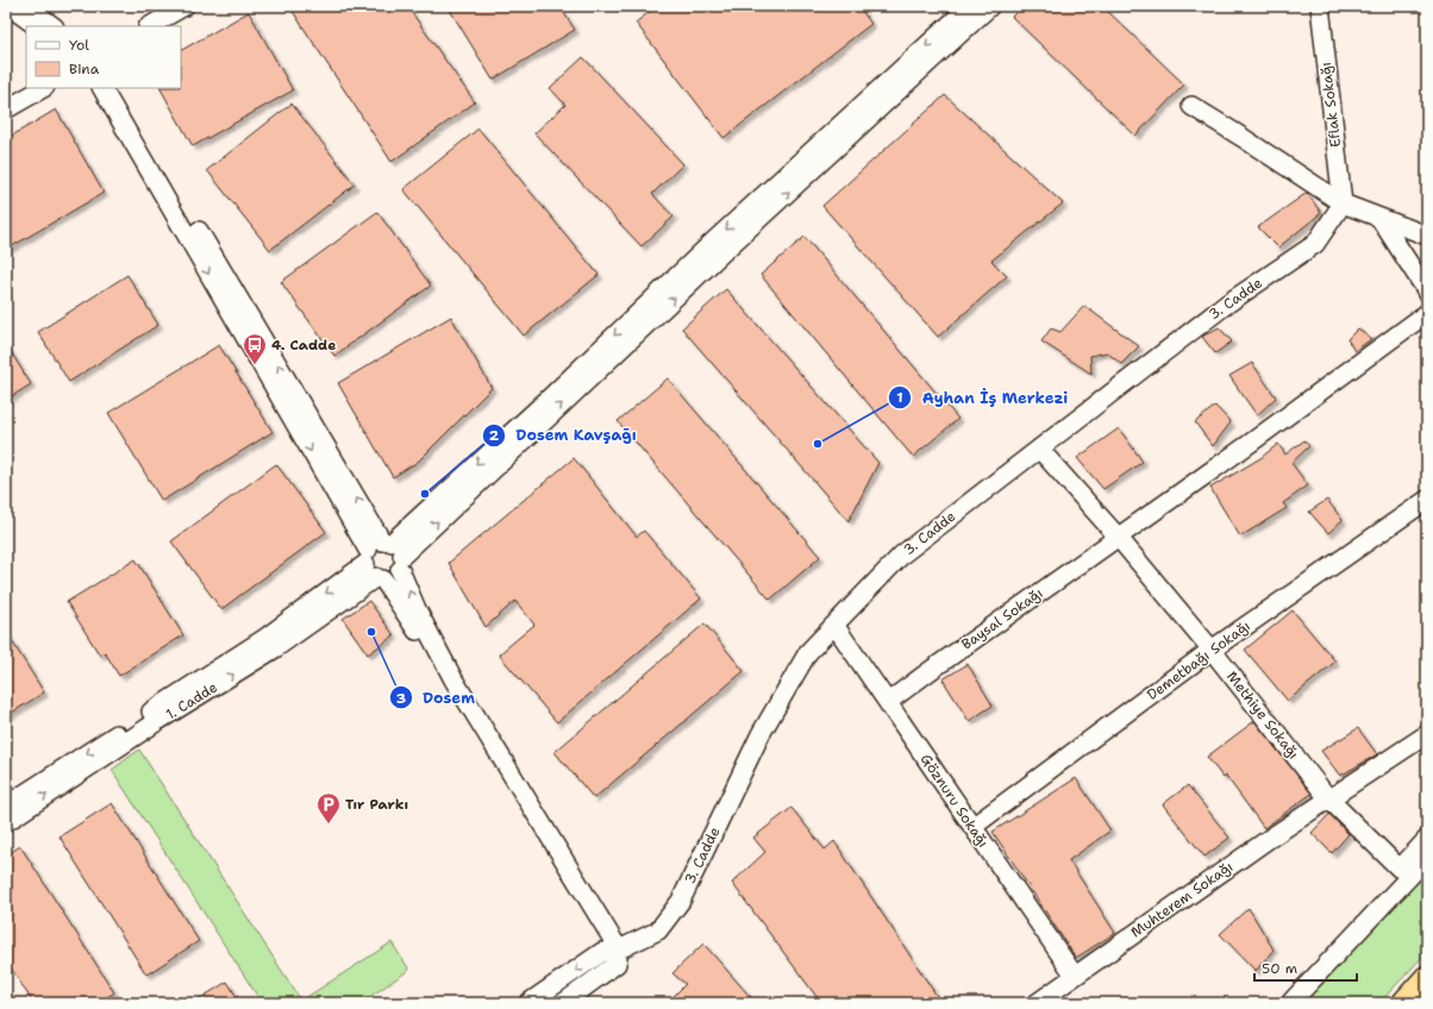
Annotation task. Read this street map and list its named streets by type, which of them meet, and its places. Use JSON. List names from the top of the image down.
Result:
{
  "streets": {
    "street": [
      "Eflak Sokağı",
      "3. Cadde",
      "Baysal Sokağı",
      "Demetbağı Sokağı",
      "1. Cadde",
      "Methiye Sokağı",
      "Göznuru Sokağı",
      "Muhterem Sokağı"
    ]
  },
  "crossings": [
    ["Eflak Sokağı", "3. Cadde"],
    ["3. Cadde", "Methiye Sokağı"],
    ["3. Cadde", "Göznuru Sokağı"],
    ["Baysal Sokağı", "Methiye Sokağı"],
    ["Baysal Sokağı", "Göznuru Sokağı"],
    ["Demetbağı Sokağı", "Methiye Sokağı"],
    ["Demetbağı Sokağı", "Göznuru Sokağı"],
    ["Methiye Sokağı", "Muhterem Sokağı"],
    ["Göznuru Sokağı", "Muhterem Sokağı"]
  ],
  "places": {
    "bus stop": ["4. Cadde"],
    "other": ["Ayhan İş Merkezi", "Dosem Kavşağı", "Dosem"],
    "parking": ["Tır Parkı"]
  },
  "legend": ["Yol", "Bina"],
  "scale_bar": "50 m"
}
